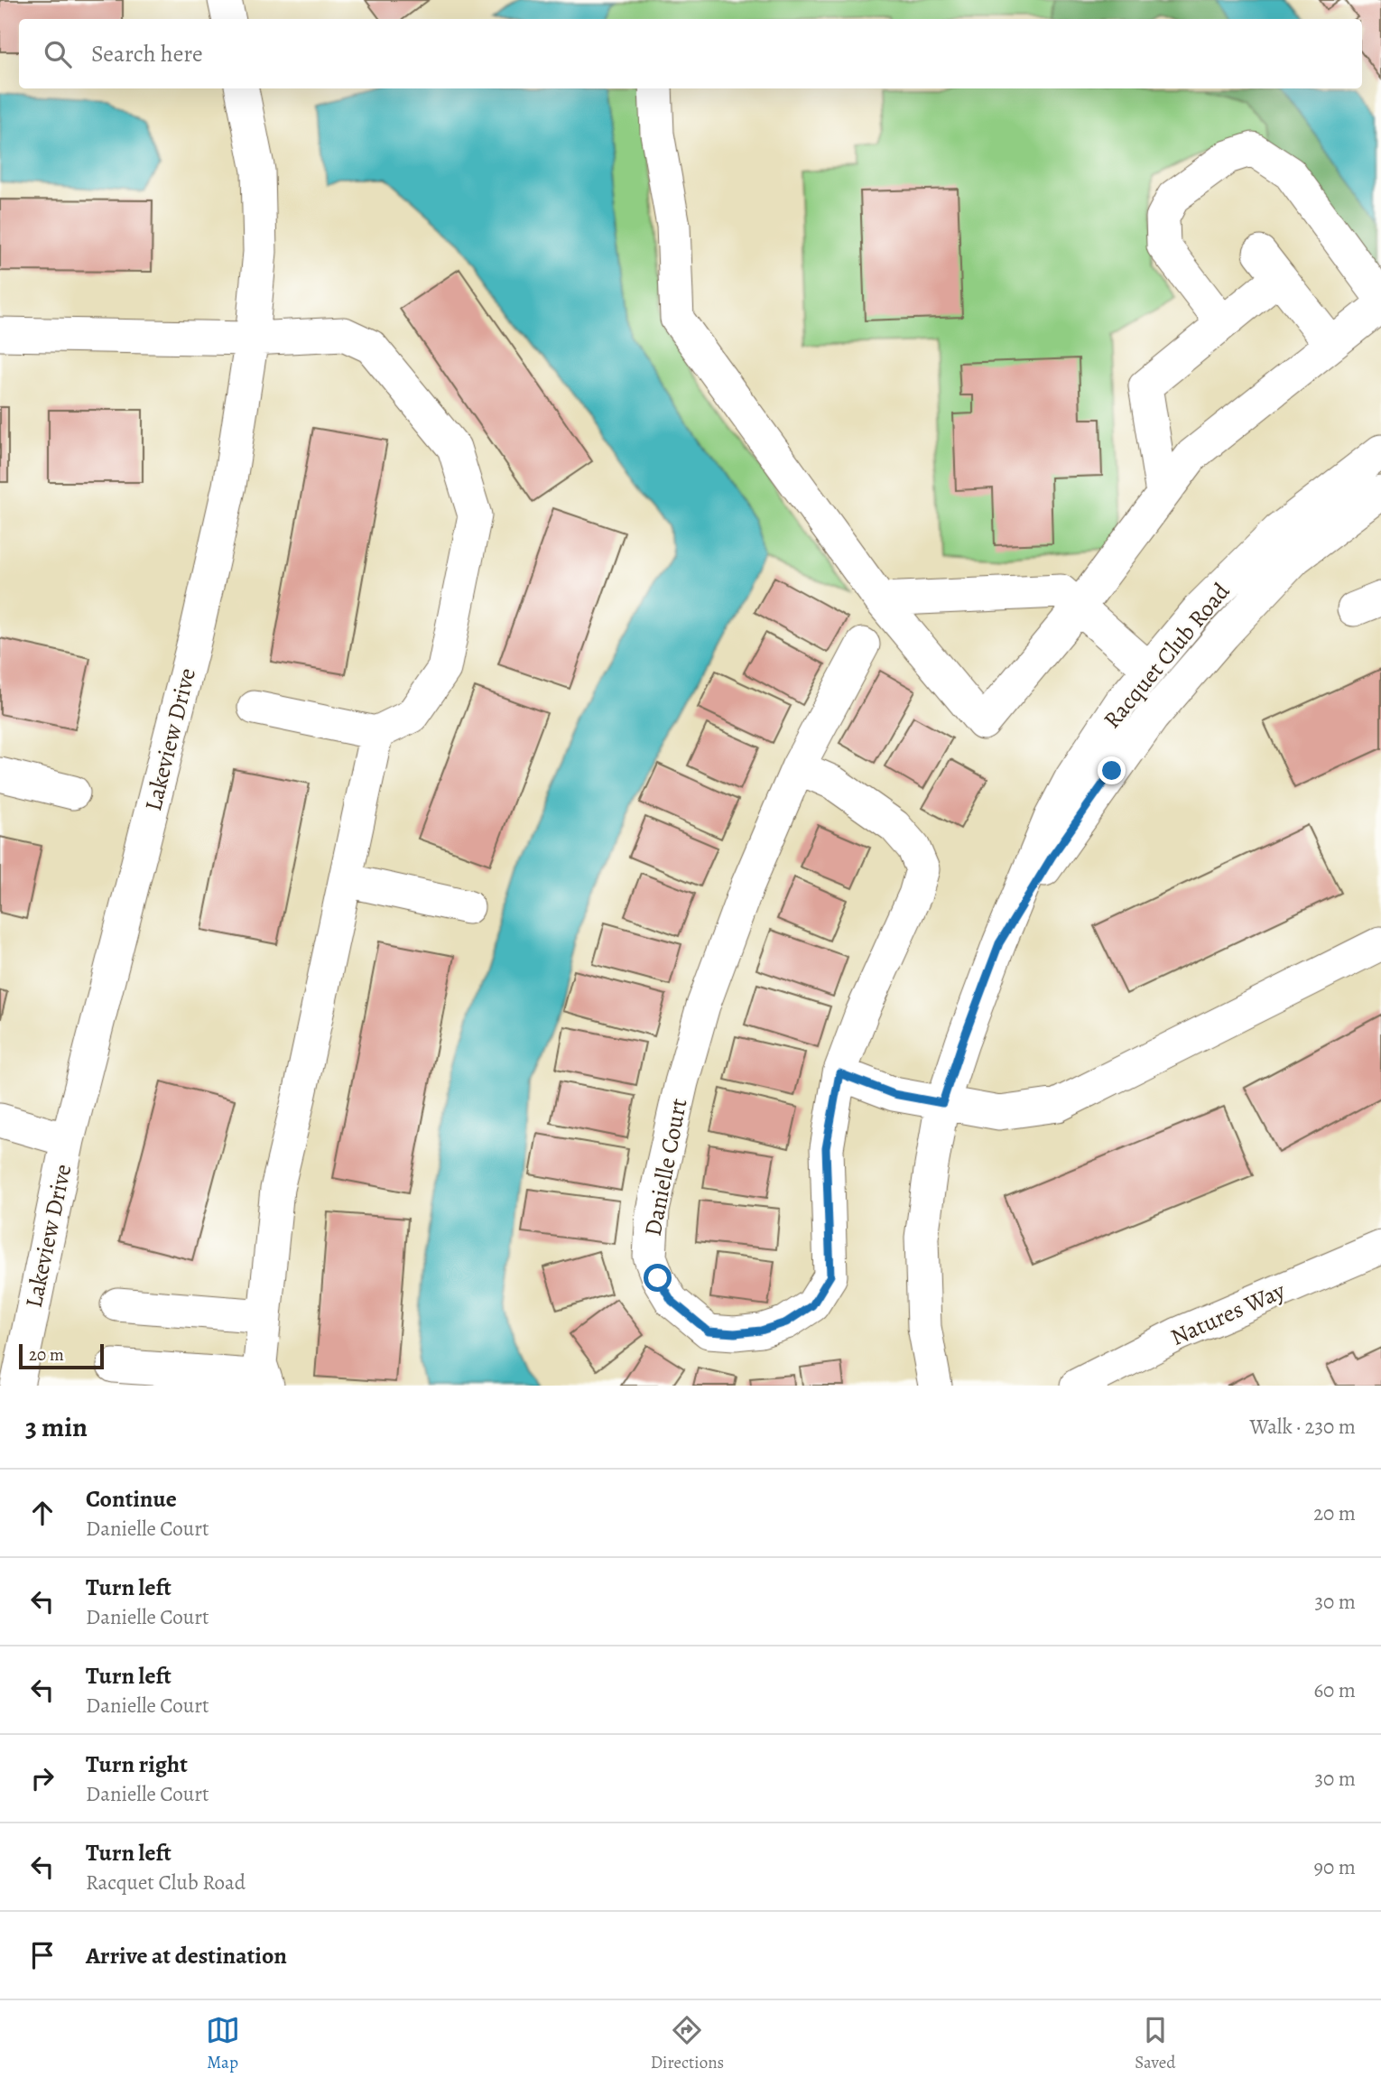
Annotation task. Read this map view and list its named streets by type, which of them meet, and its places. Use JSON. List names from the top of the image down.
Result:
{
  "streets": {
    "street": [
      "Racquet Club Road",
      "Lakeview Drive",
      "Danielle Court",
      "Natures Way"
    ]
  },
  "scale_bar": "20 m",
  "page": {
    "search": "Search here",
    "scale": "20 m",
    "heading": ["3 min", "Walk · 230 m"],
    "list": [
      ["Continue", "Danielle Court", "20 m"],
      ["Turn left", "Danielle Court", "30 m"],
      ["Turn left", "Danielle Court", "60 m"],
      ["Turn right", "Danielle Court", "30 m"],
      ["Turn left", "Racquet Club Road", "90 m"],
      "Arrive at destination"
    ],
    "nav": ["Map", "Directions", "Saved"]
  }
}
